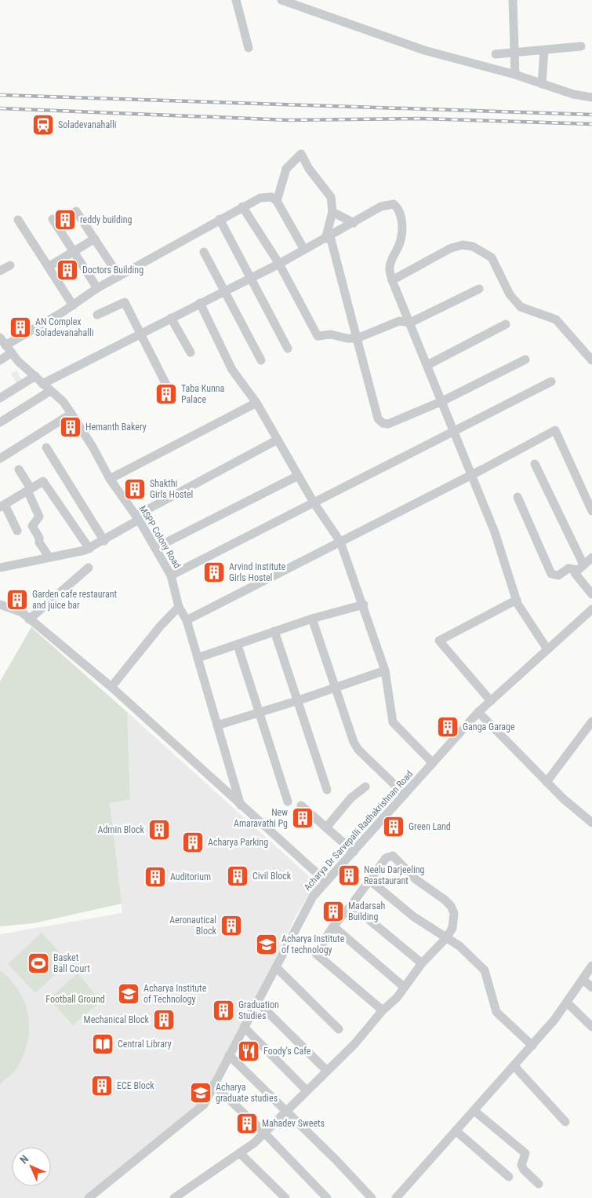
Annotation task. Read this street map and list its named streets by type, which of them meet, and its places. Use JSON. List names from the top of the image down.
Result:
{
  "streets": {
    "street": ["MSPP Colony Road", "Acharya Dr Sarvepalli Radhakrishnan Road"]
  },
  "parks": ["Football Ground"],
  "places": {
    "station": ["Soladevanahalli"],
    "building": [
      "reddy building",
      "Doctors Building",
      "AN Complex Soladevanahalli",
      "Taba Kunna Palace",
      "Hemanth Bakery",
      "Shakthi Girls Hostel",
      "Arvind Institute Girls Hostel",
      "Garden cafe restaurant and juice bar",
      "Ganga Garage",
      "New Amaravathi Pg",
      "Green Land",
      "Admin Block",
      "Acharya Parking",
      "Neelu Darjeeling Reastaurant",
      "Civil Block",
      "Auditorium",
      "Madarsah Building",
      "Aeronautical Block",
      "Graduation Studies",
      "Mechanical Block",
      "ECE Block",
      "Mahadev Sweets"
    ],
    "school or university": ["Acharya Institute of technology", "Acharya Institute of Technology", "Acharya graduate studies"],
    "sports": ["Basket Ball Court"],
    "library": ["Central Library"],
    "restaurant": ["Foody's Cafe"]
  },
  "north": "top left"
}
